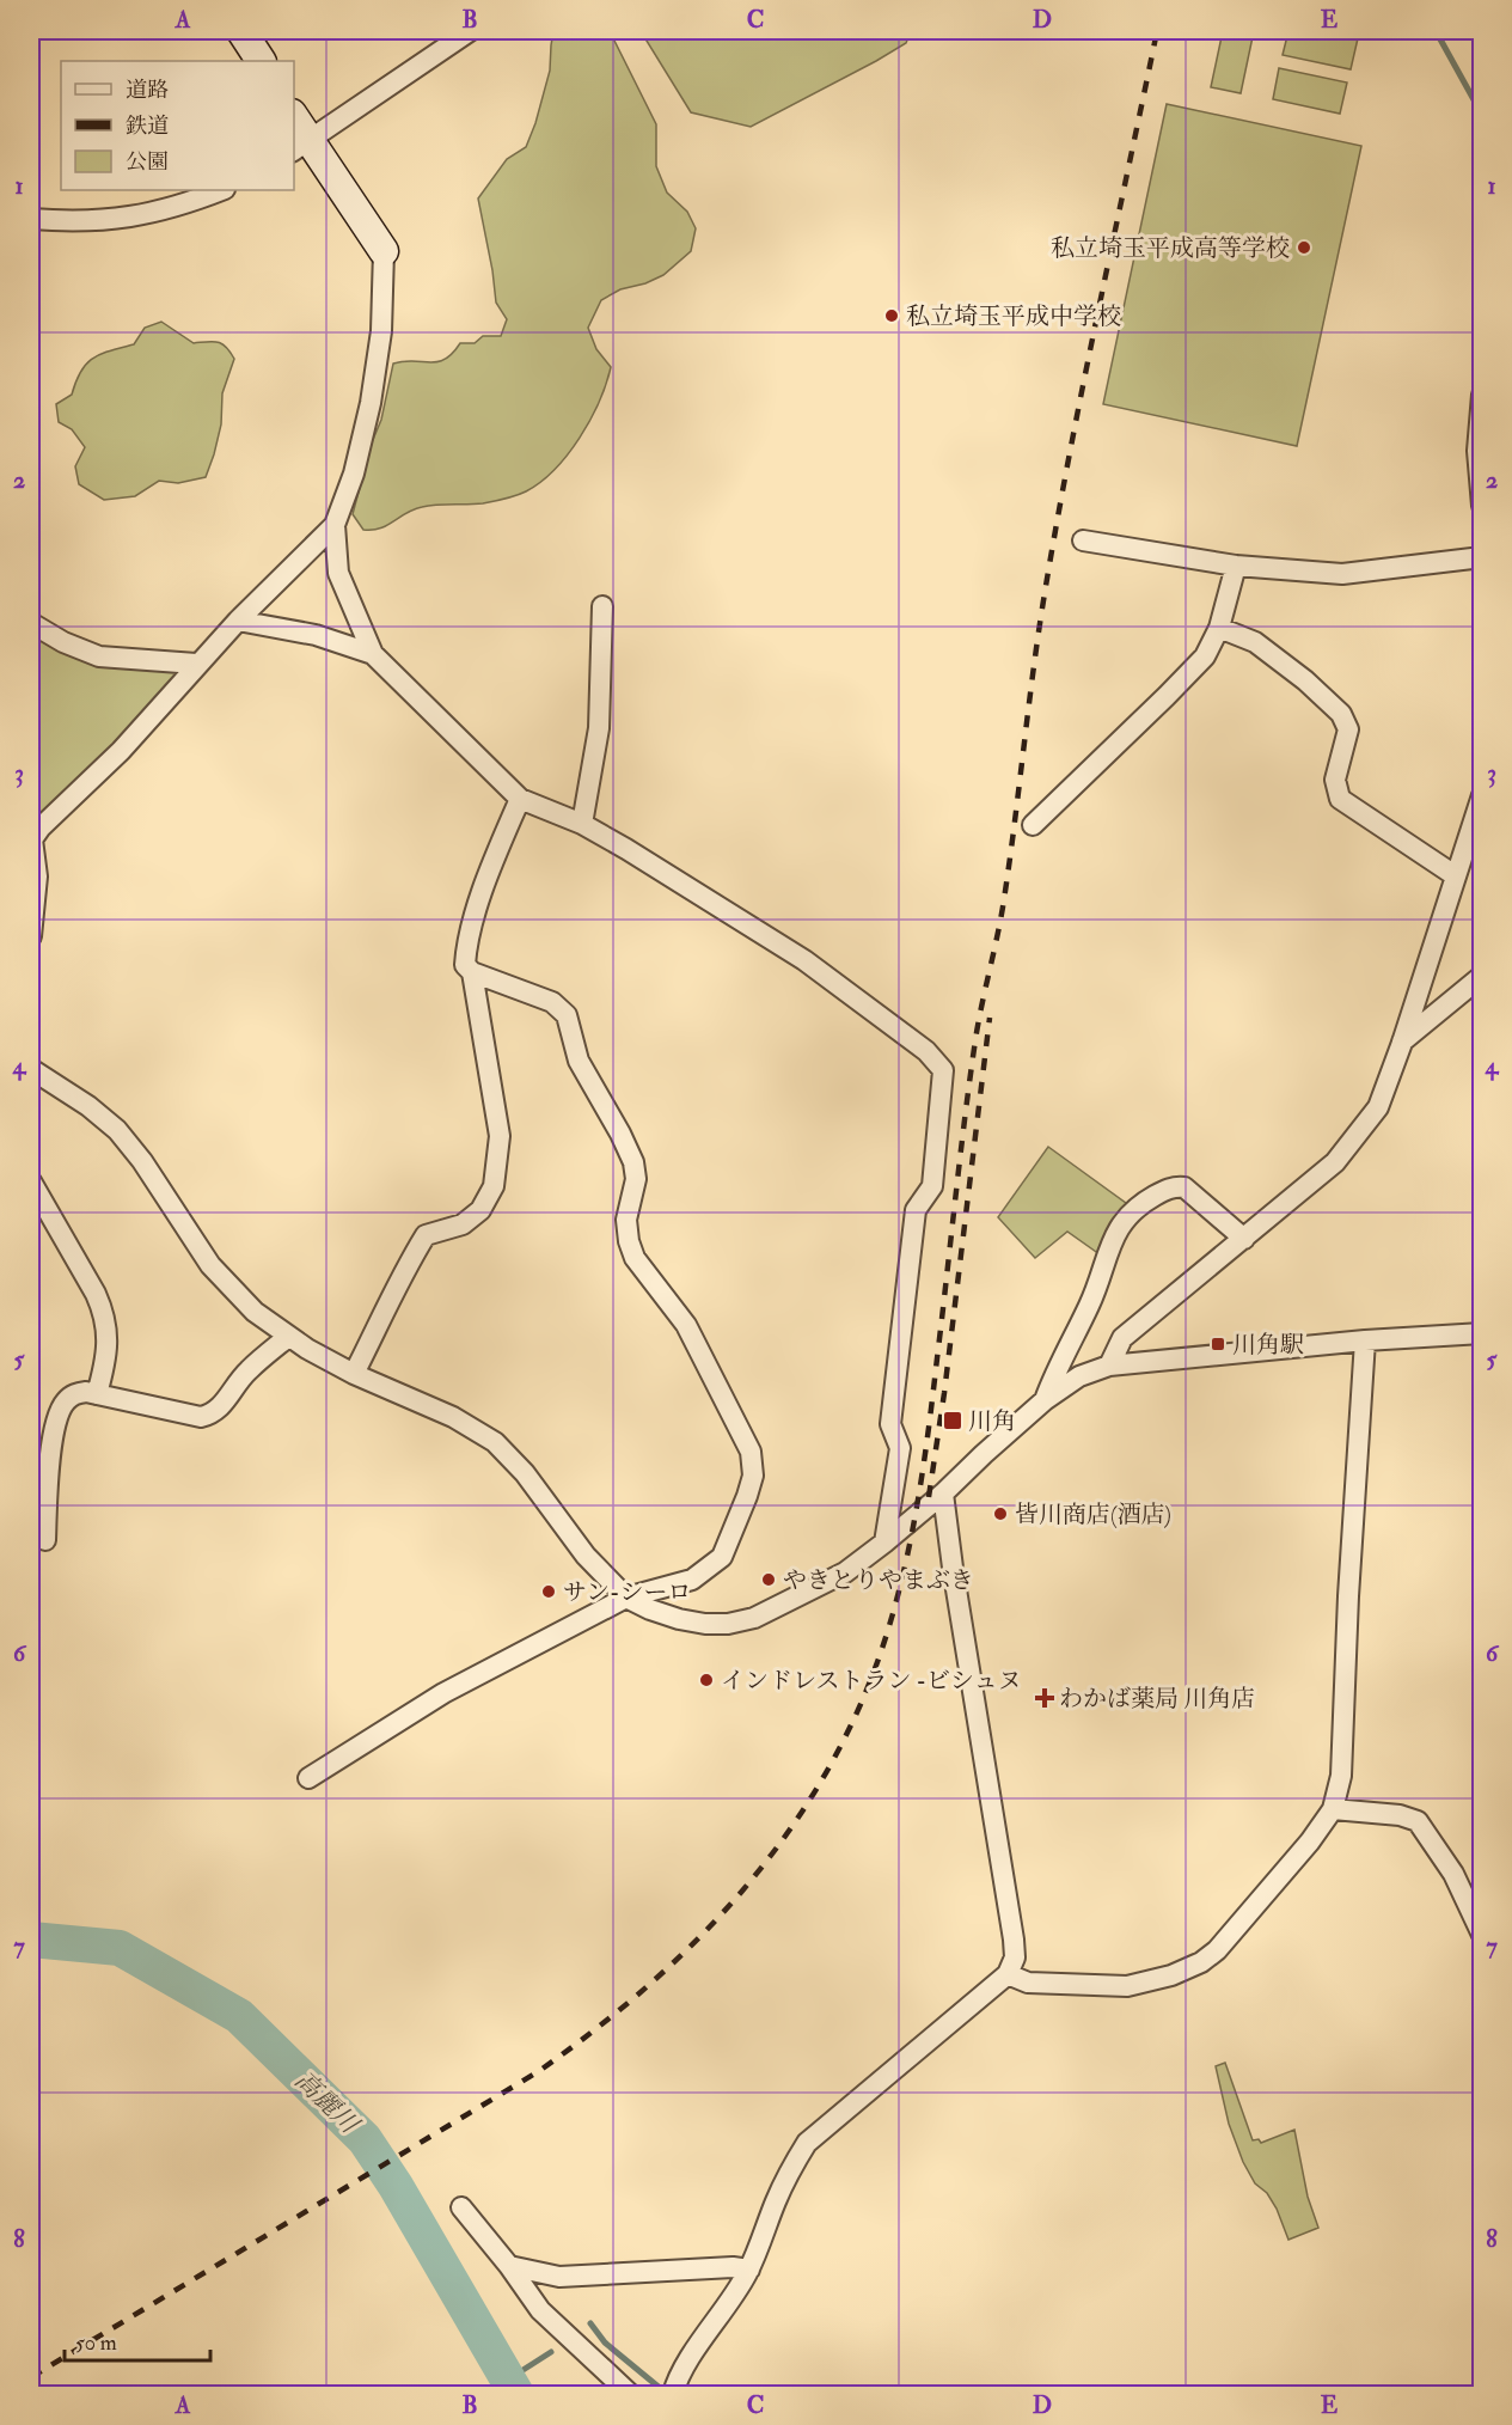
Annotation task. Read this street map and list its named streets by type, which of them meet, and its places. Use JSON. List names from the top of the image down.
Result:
{
  "water": ["高麗川"],
  "places": {
    "other": [
      "私立埼玉平成高等学校",
      "私立埼玉平成中学校",
      "皆川商店(酒店)",
      "やきとりやまぶき",
      "サン-シーロ",
      "インドレストラン -ビシュヌ"
    ],
    "transit": ["川角駅", "川角"],
    "health": ["わかば薬局 川角店"]
  },
  "legend": ["道路", "鉄道", "公園"],
  "scale_bar": "50 m",
  "grid": {
    "columns": [
      "A",
      "B",
      "C",
      "D",
      "E"
    ],
    "rows": [
      "1",
      "2",
      "3",
      "4",
      "5",
      "6",
      "7",
      "8"
    ]
  }
}
